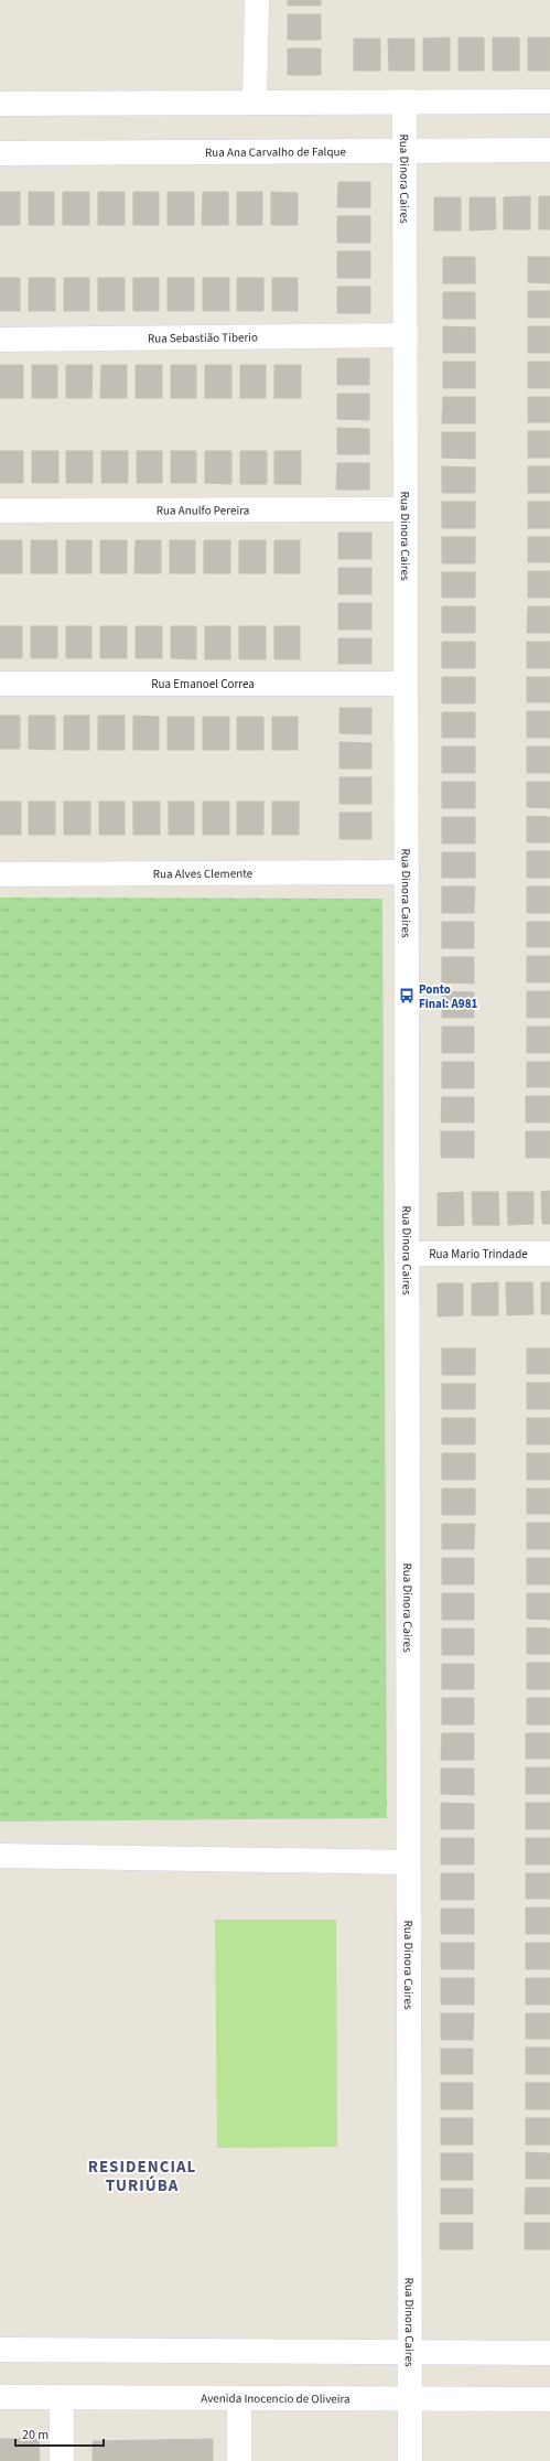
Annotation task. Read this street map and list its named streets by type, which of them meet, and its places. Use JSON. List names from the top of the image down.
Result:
{
  "streets": {
    "street": [
      "Rua Ana Carvalho de Falque",
      "Rua Dinora Caires",
      "Rua Sebastião Tiberio",
      "Rua Anulfo Pereira",
      "Rua Emanoel Correa",
      "Rua Alves Clemente",
      "Rua Mario Trindade",
      "Avenida Inocencio de Oliveira"
    ]
  },
  "crossings": [
    ["Rua Ana Carvalho de Falque", "Rua Dinora Caires"],
    ["Rua Dinora Caires", "Rua Sebastião Tiberio"],
    ["Rua Dinora Caires", "Rua Anulfo Pereira"],
    ["Rua Dinora Caires", "Rua Emanoel Correa"],
    ["Rua Dinora Caires", "Rua Alves Clemente"],
    ["Rua Dinora Caires", "Rua Mario Trindade"],
    ["Rua Dinora Caires", "Avenida Inocencio de Oliveira"]
  ],
  "districts": ["RESIDENCIAL TURIÚBA"],
  "places": {
    "bus stop": ["Ponto Final: A981"]
  },
  "scale_bar": "20 m"
}
